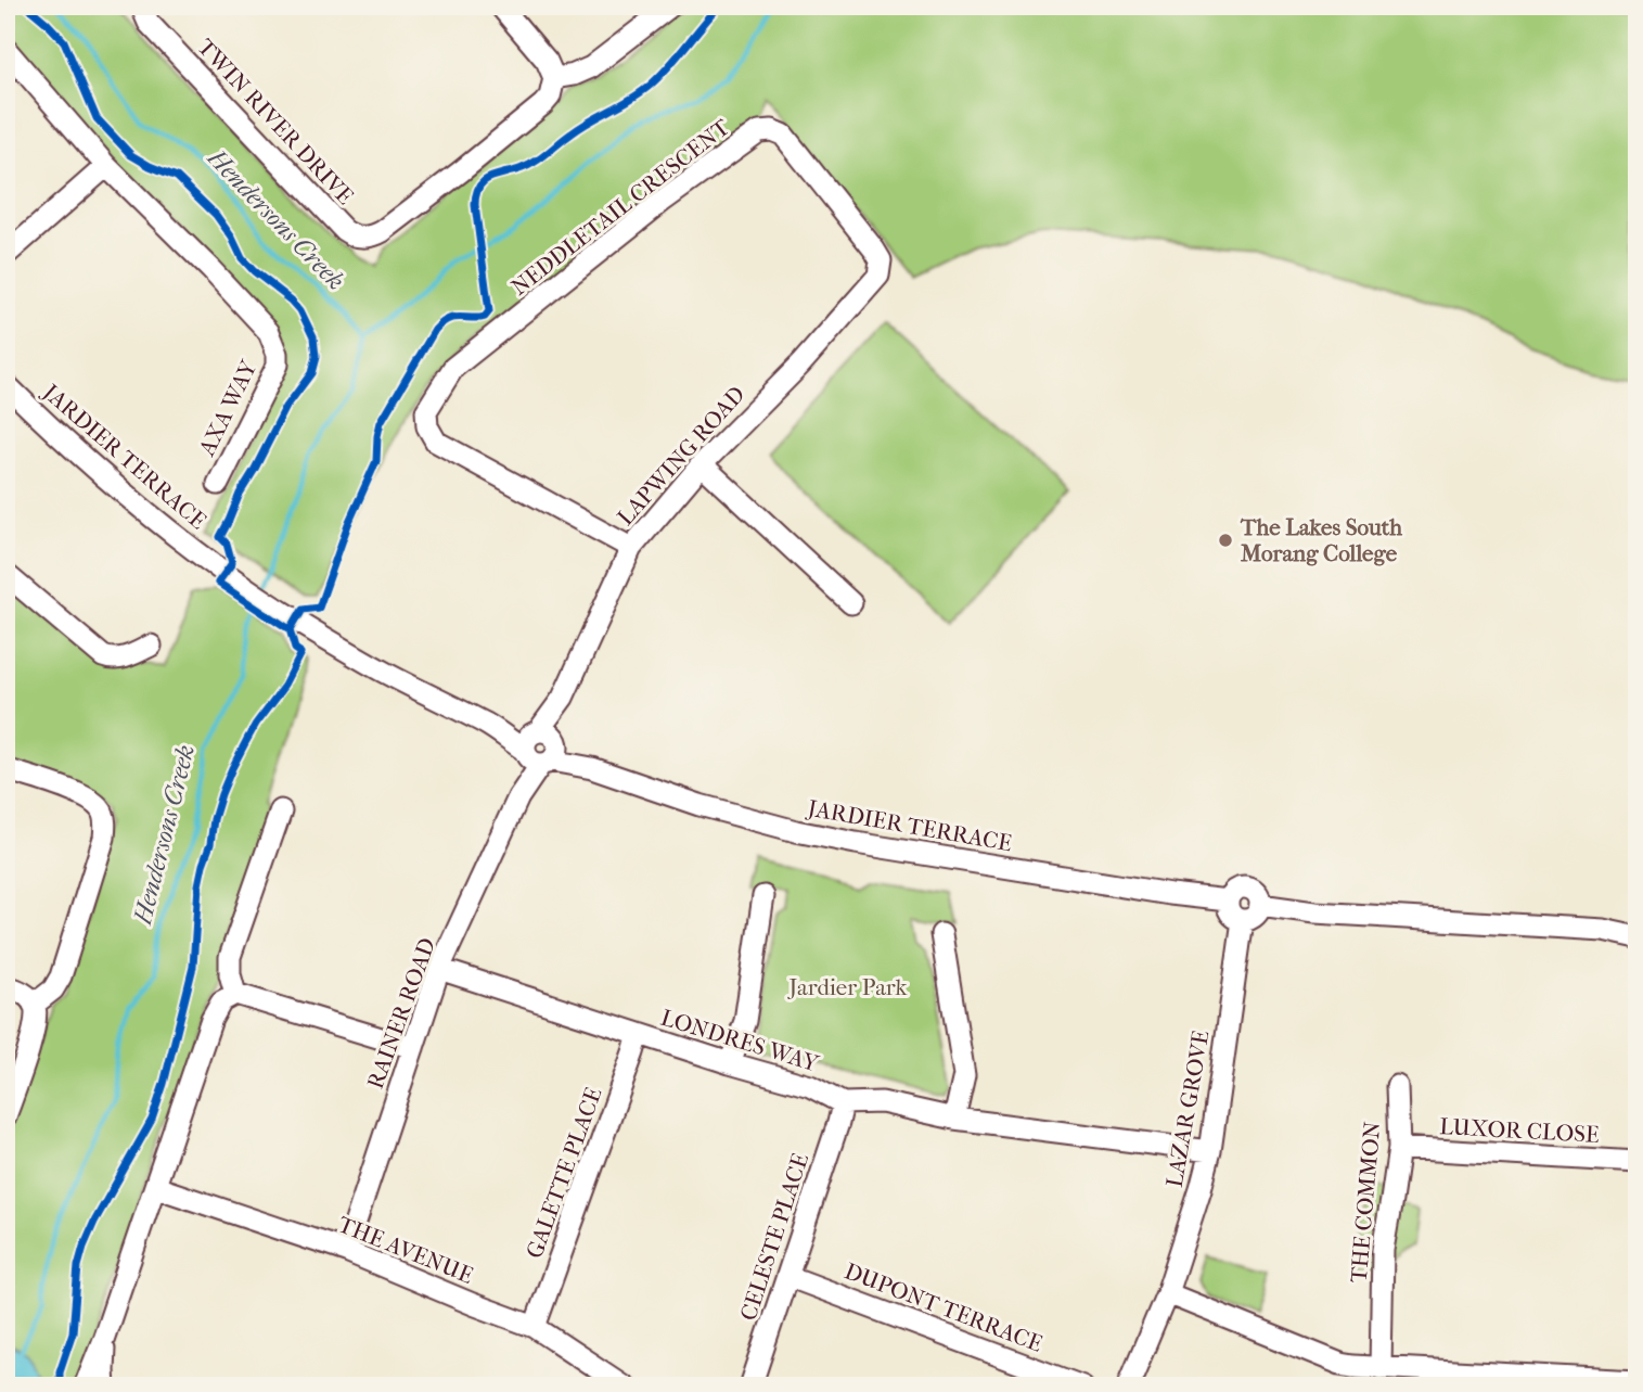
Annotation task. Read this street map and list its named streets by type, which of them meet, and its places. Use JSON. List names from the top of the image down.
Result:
{
  "streets": {
    "street": [
      "TWIN RIVER DRIVE",
      "NEDDLETAIL CRESCENT",
      "AXA WAY",
      "LAPWING ROAD",
      "JARDIER TERRACE",
      "RAINER ROAD",
      "LONDRES WAY",
      "LAZAR GROVE",
      "LUXOR CLOSE",
      "GALETTE PLACE",
      "THE COMMON",
      "CELESTE PLACE",
      "THE AVENUE",
      "DUPONT TERRACE"
    ]
  },
  "crossings": [
    ["NEDDLETAIL CRESCENT", "LAPWING ROAD"],
    ["LAPWING ROAD", "JARDIER TERRACE"],
    ["LAPWING ROAD", "RAINER ROAD"],
    ["JARDIER TERRACE", "RAINER ROAD"],
    ["JARDIER TERRACE", "LAZAR GROVE"],
    ["RAINER ROAD", "LONDRES WAY"],
    ["RAINER ROAD", "THE AVENUE"],
    ["LONDRES WAY", "LAZAR GROVE"],
    ["LONDRES WAY", "GALETTE PLACE"],
    ["LONDRES WAY", "CELESTE PLACE"],
    ["LUXOR CLOSE", "THE COMMON"],
    ["GALETTE PLACE", "THE AVENUE"],
    ["CELESTE PLACE", "DUPONT TERRACE"]
  ],
  "water": ["Hendersons Creek"],
  "parks": ["Jardier Park"],
  "places": ["The Lakes South Morang College"]
}
